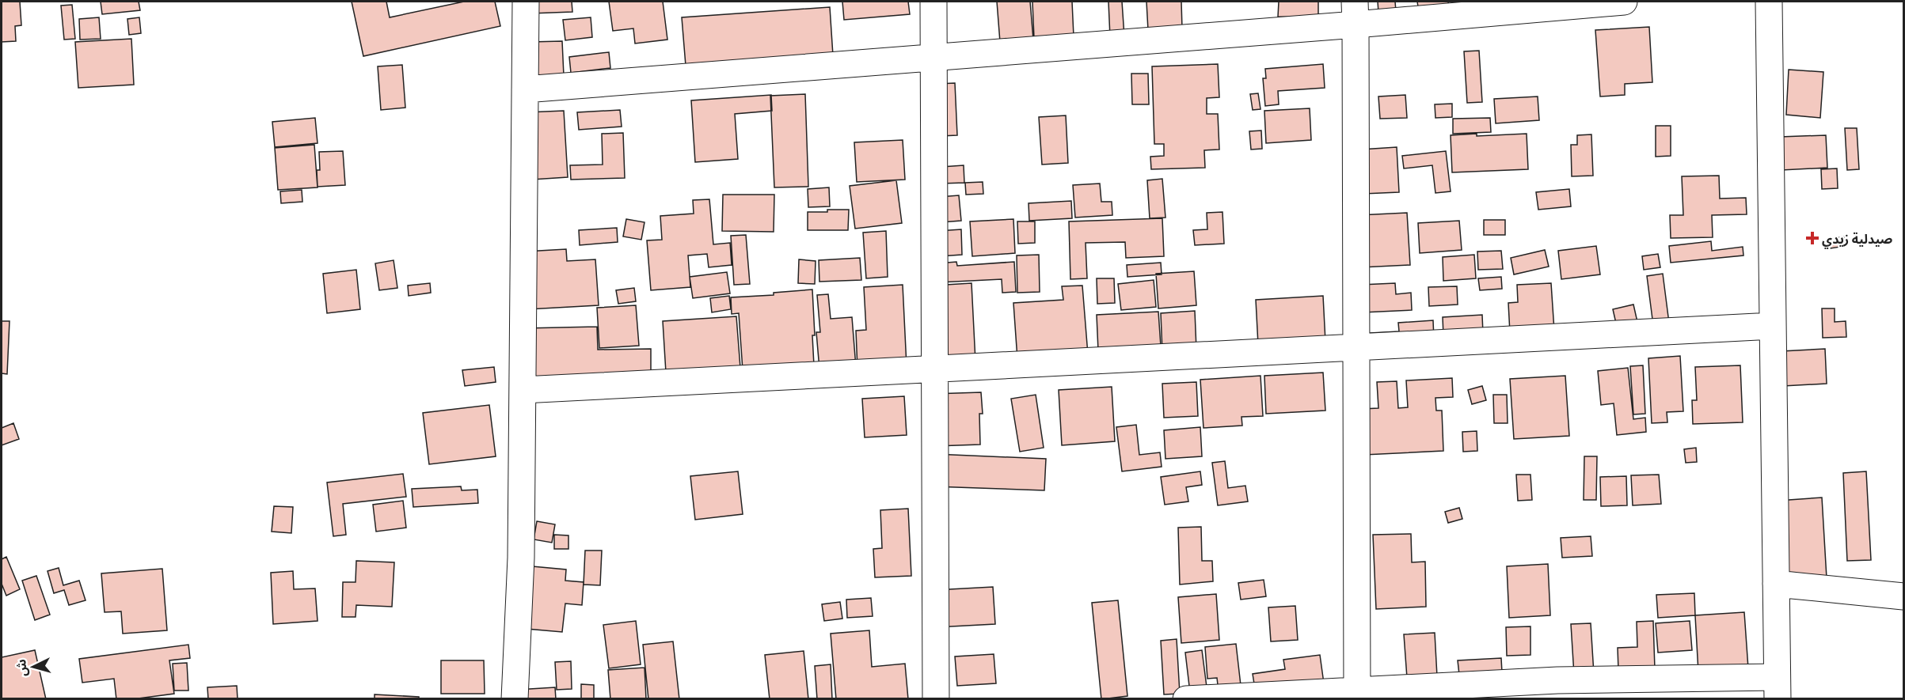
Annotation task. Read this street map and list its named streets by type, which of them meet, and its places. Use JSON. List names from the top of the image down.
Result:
{
  "places": {
    "health": ["صيدلية زيدي"]
  },
  "north": "left"
}
